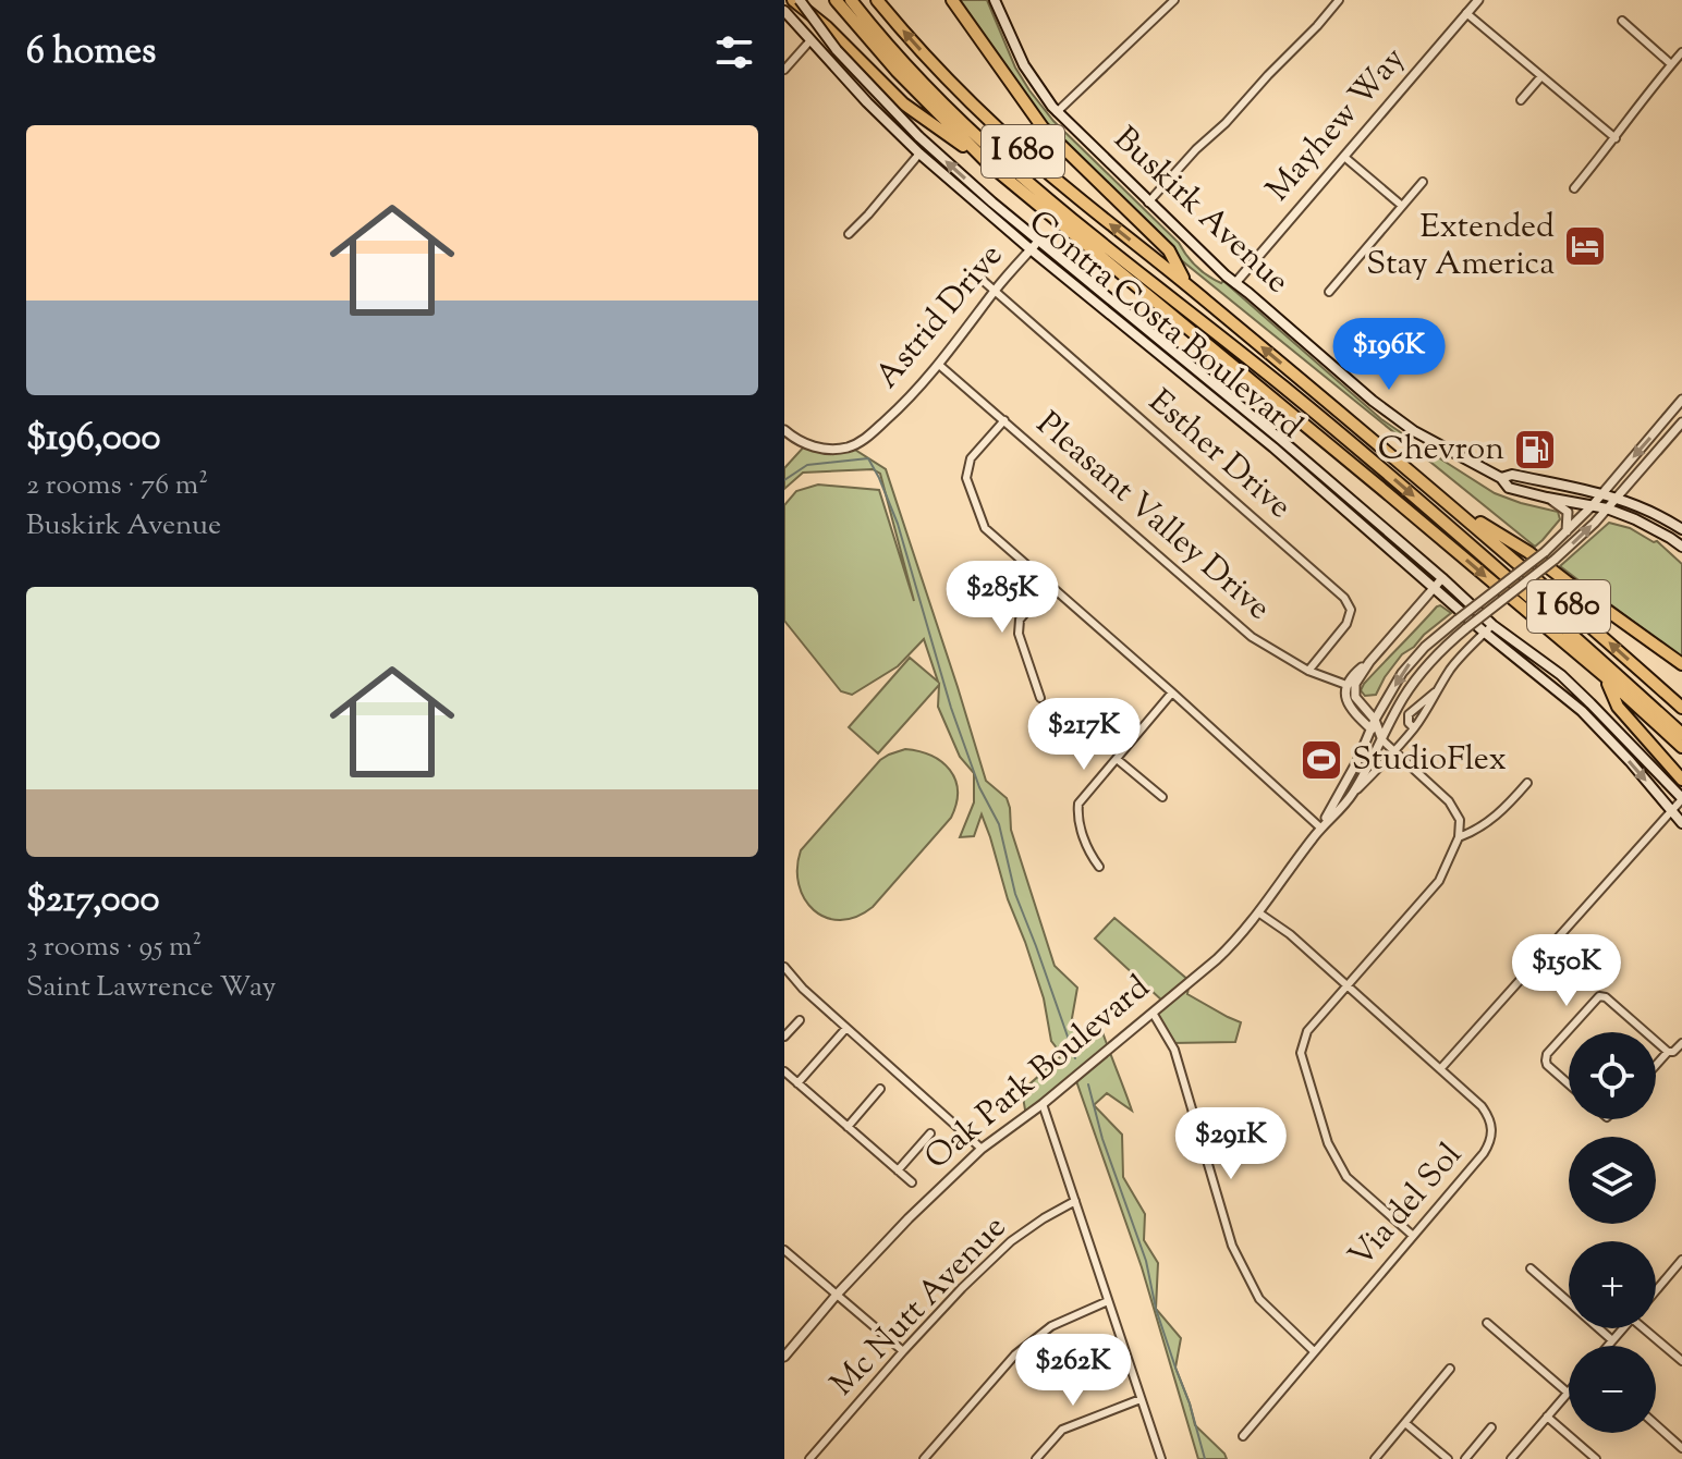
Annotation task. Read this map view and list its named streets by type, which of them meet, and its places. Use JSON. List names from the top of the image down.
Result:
{
  "streets": {
    "highway": ["I 680"],
    "main road": ["Buskirk Avenue", "Contra Costa Boulevard"],
    "street": [
      "Mayhew Way",
      "Astrid Drive",
      "Esther Drive",
      "Pleasant Valley Drive",
      "Oak Park Boulevard",
      "Via del Sol",
      "Mc Nutt Avenue"
    ]
  },
  "crossings": [
    ["Mayhew Way", "Buskirk Avenue"],
    ["Buskirk Avenue", "Oak Park Boulevard"],
    ["Astrid Drive", "Contra Costa Boulevard"],
    ["Astrid Drive", "Esther Drive"],
    ["Astrid Drive", "Pleasant Valley Drive"],
    ["Contra Costa Boulevard", "Oak Park Boulevard"],
    ["Esther Drive", "Pleasant Valley Drive"],
    ["Oak Park Boulevard", "Via del Sol"]
  ],
  "places": {
    "hotel": ["Extended Stay America"],
    "fuel station": ["Chevron"],
    "sports": ["StudioFlex"]
  },
  "page": {
    "heading": "6 homes",
    "list": [
      {
        "name": "$196,000",
        "note": "2 rooms · 76 m² · Buskirk Avenue"
      },
      {
        "name": "$217,000",
        "note": "3 rooms · 95 m² · Saint Lawrence Way"
      }
    ],
    "price": [
      "$196K",
      "$285K",
      "$217K",
      "$150K",
      "$291K",
      "$262K"
    ],
    "map_buttons": ["+", "−"]
  }
}
